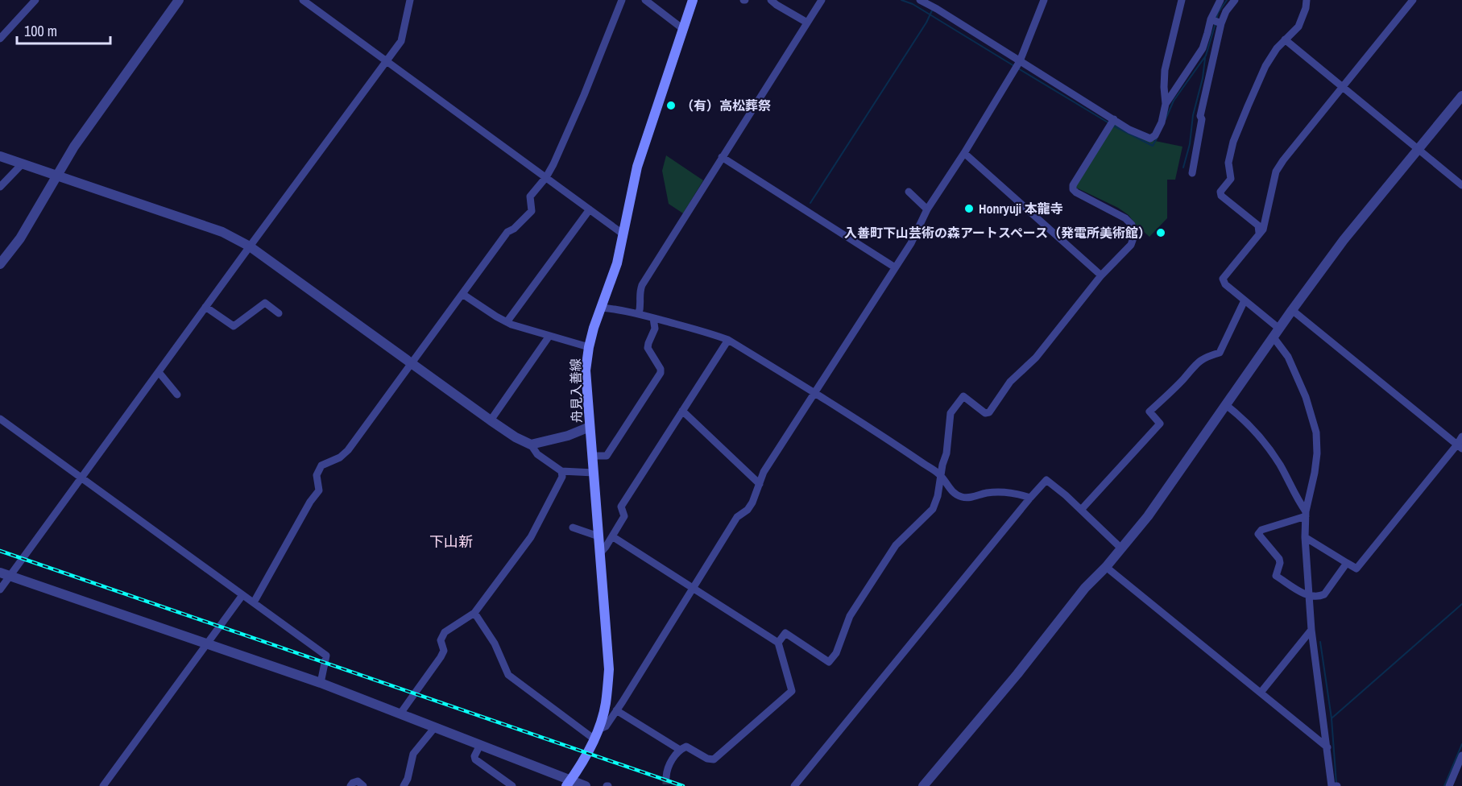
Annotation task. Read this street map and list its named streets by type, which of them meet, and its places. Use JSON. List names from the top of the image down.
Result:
{
  "streets": {
    "main road": ["舟見入善線"]
  },
  "districts": ["下山新"],
  "places": ["（有）高松葬祭", "Honryuji 本龍寺", "入善町下山芸術の森アートスペース（発電所美術館）"],
  "scale_bar": "100 m"
}
